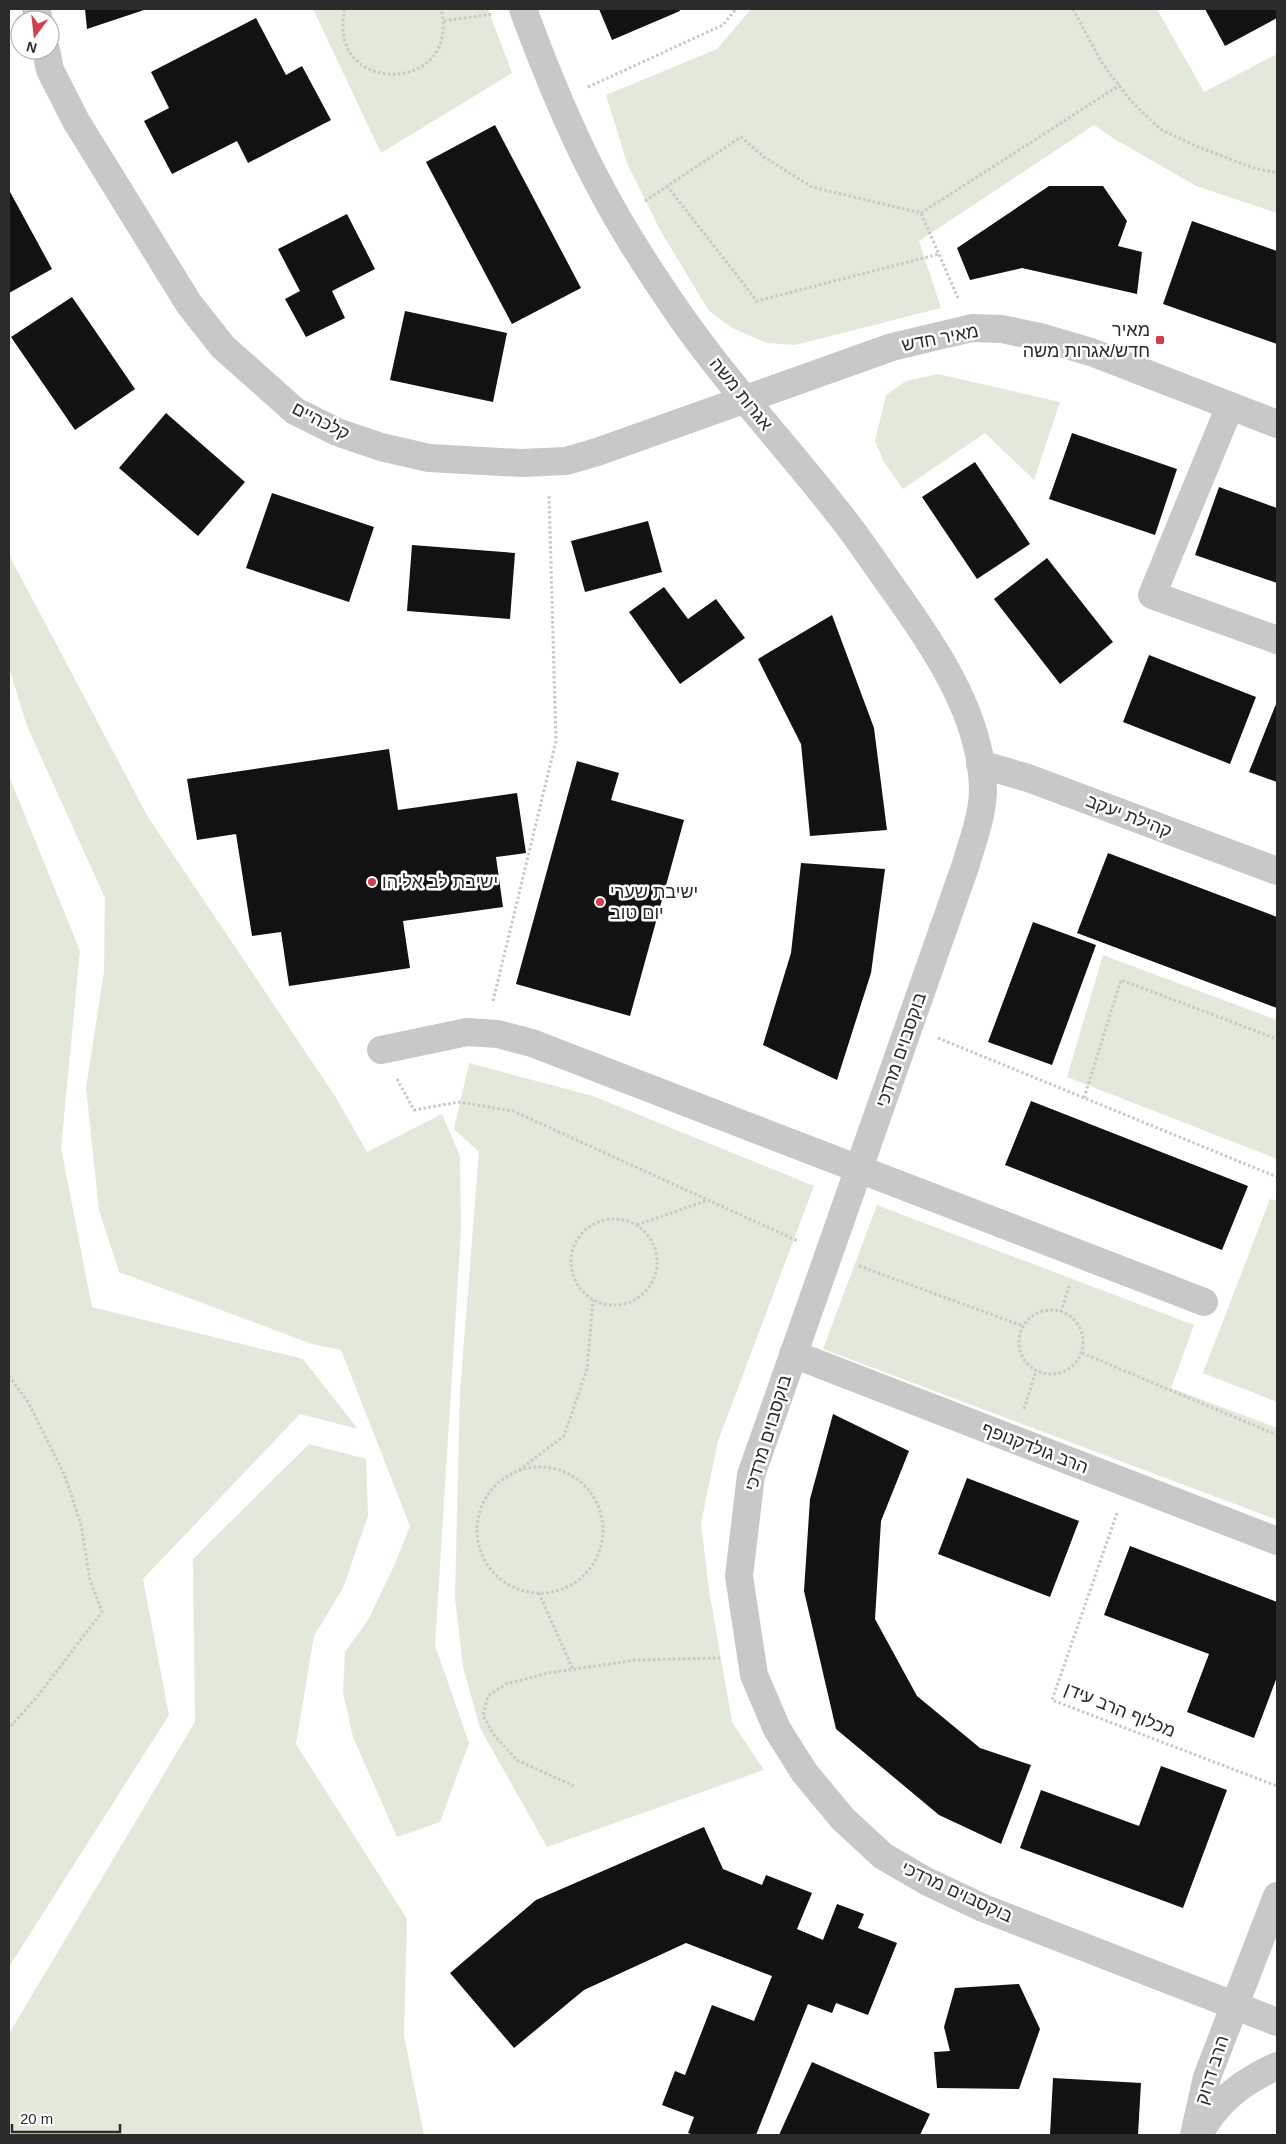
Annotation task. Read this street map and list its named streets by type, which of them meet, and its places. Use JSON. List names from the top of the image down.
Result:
{
  "streets": {
    "street": [
      "מאיר חדש",
      "אגרות משה",
      "קלכהיים",
      "קהילת יעקב",
      "בוקסבוים מרדכי",
      "הרב גולדקנופף",
      "הרב דרוק"
    ],
    "path": ["מכלוף הרב עידן"]
  },
  "crossings": [
    ["מאיר חדש", "אגרות משה"],
    ["מאיר חדש", "קלכהיים"],
    ["אגרות משה", "קלכהיים"],
    ["אגרות משה", "קהילת יעקב"],
    ["אגרות משה", "בוקסבוים מרדכי"],
    ["קהילת יעקב", "בוקסבוים מרדכי"],
    ["בוקסבוים מרדכי", "הרב גולדקנופף"],
    ["בוקסבוים מרדכי", "הרב דרוק"],
    ["הרב גולדקנופף", "מכלוף הרב עידן"]
  ],
  "places": {
    "transit": ["מאיר חדש/אגרות משה"],
    "other": ["ישיבת לב אליהו", "ישיבת שערי יום טוב"]
  },
  "scale_bar": "20 m",
  "north": "bottom"
}
